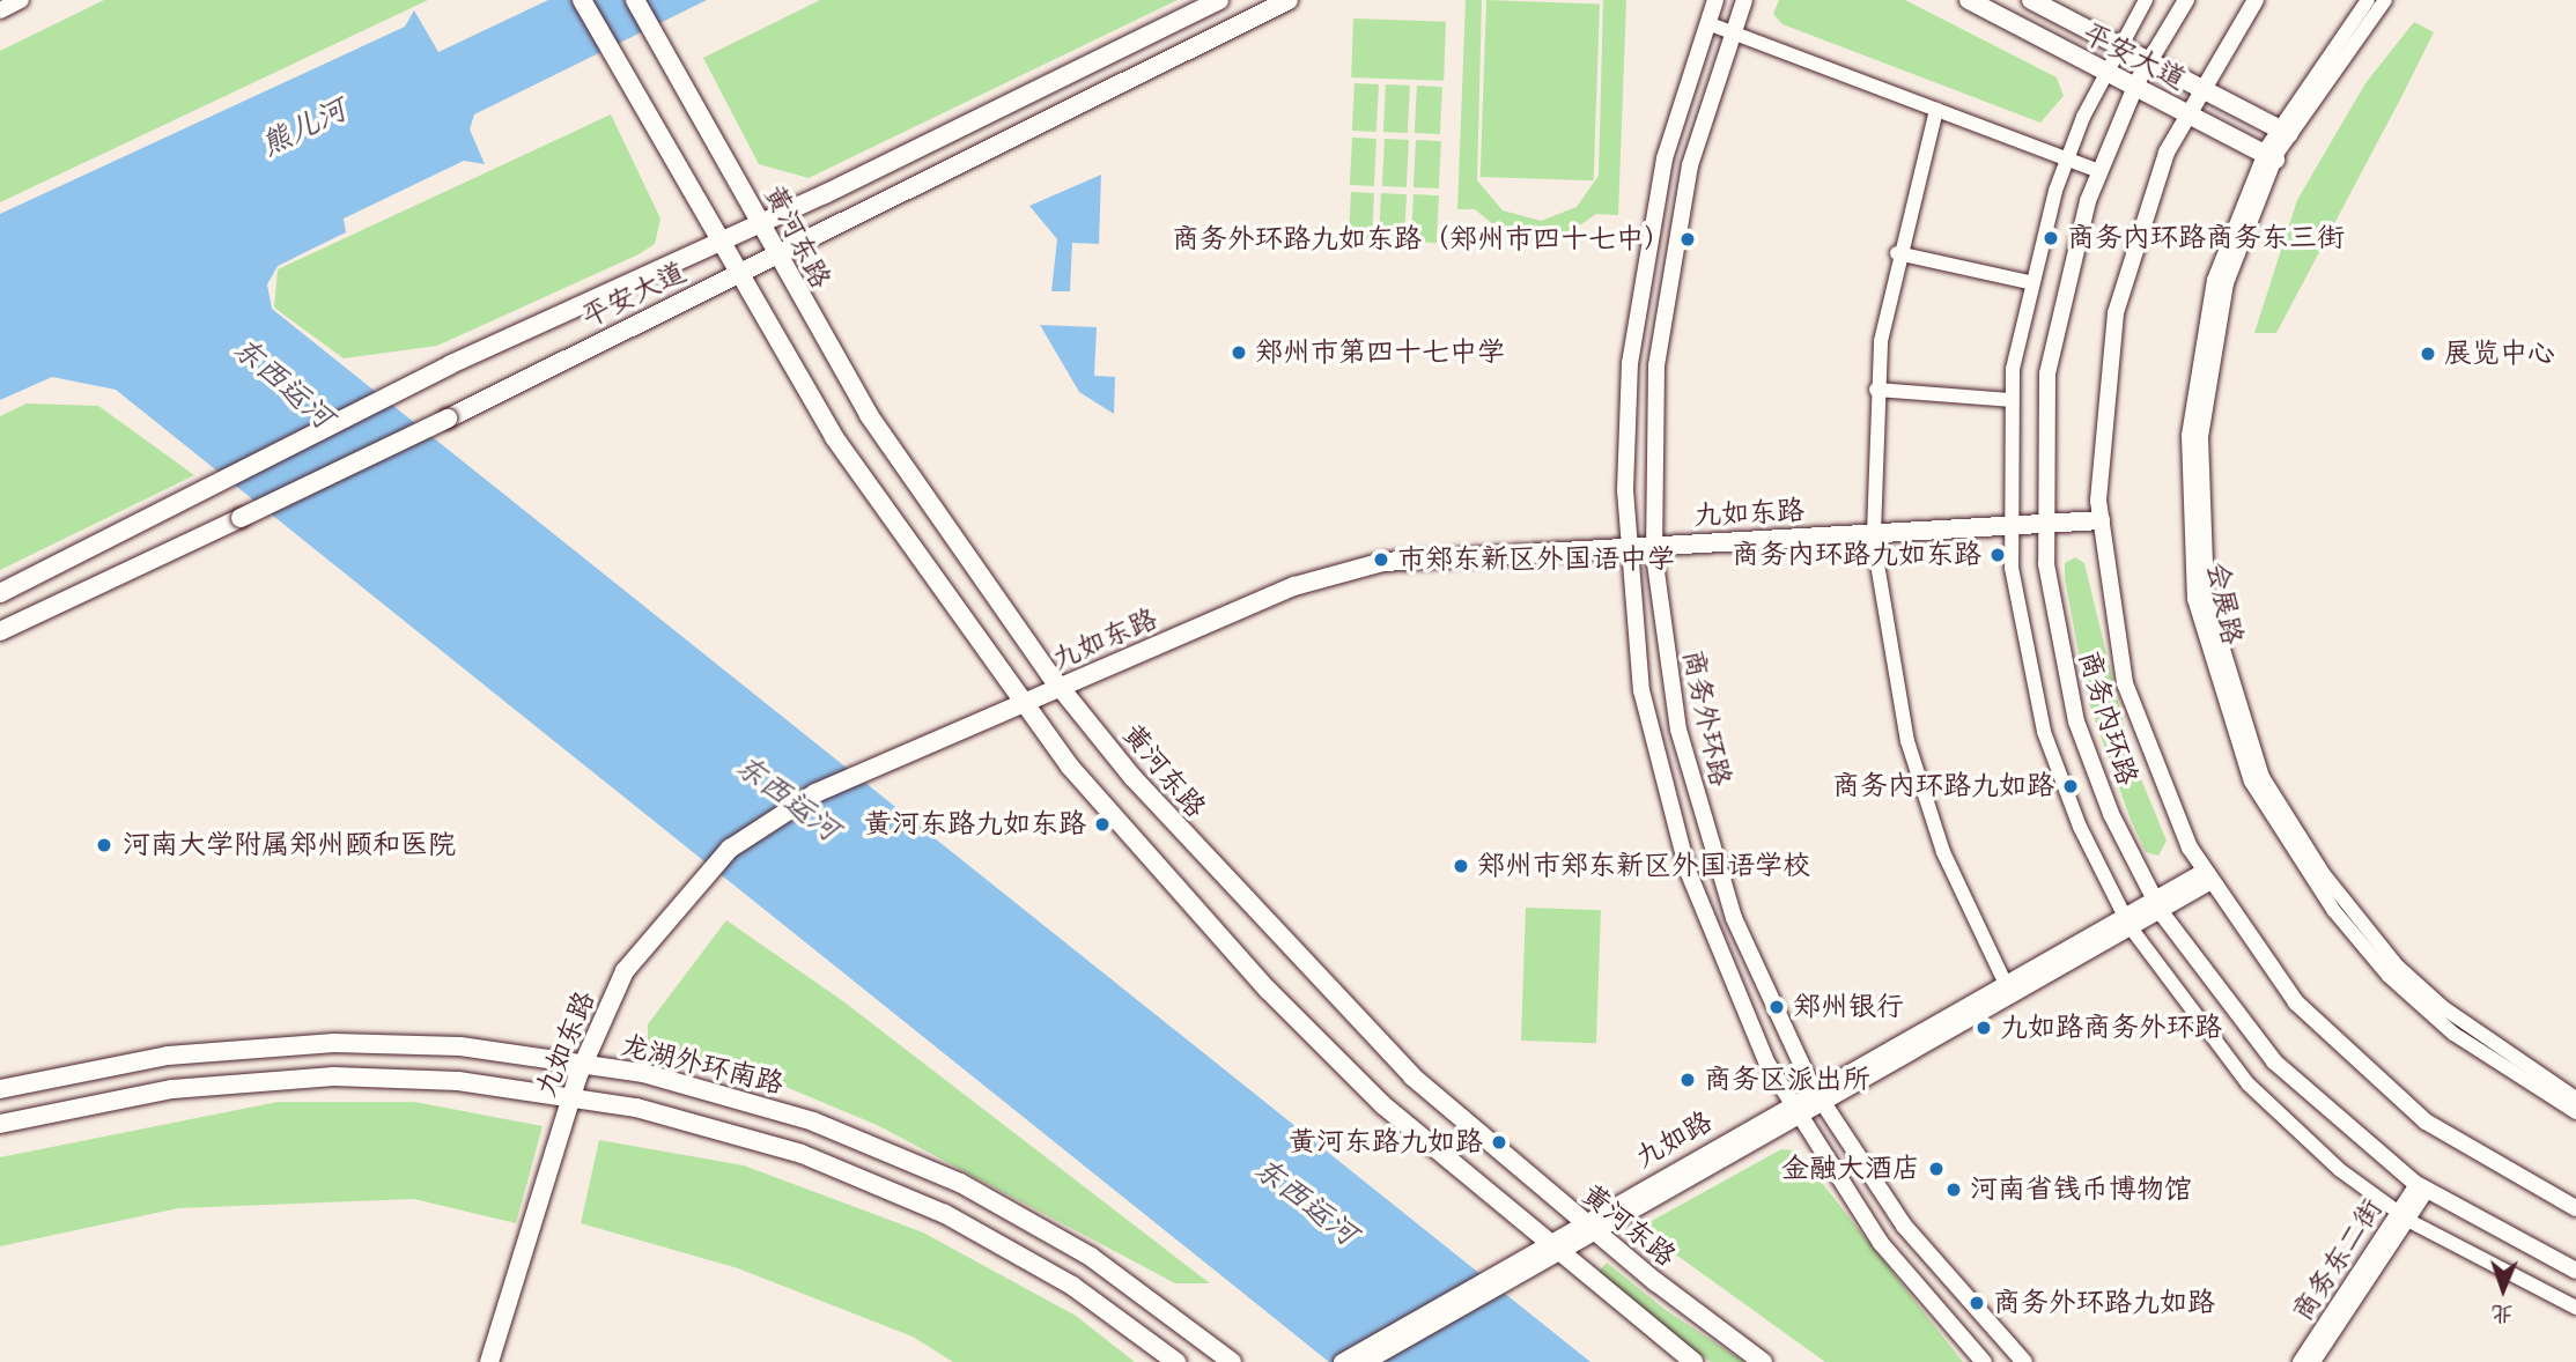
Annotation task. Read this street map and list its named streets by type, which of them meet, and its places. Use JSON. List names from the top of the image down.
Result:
{
  "streets": {
    "main road": [
      "平安大道",
      "黄河东路",
      "九如东路",
      "龙湖外环南路"
    ],
    "street": [
      "会展路",
      "商务外环路",
      "商务内环路",
      "九如路",
      "商务东二街"
    ]
  },
  "crossings": [
    ["平安大道", "黄河东路"],
    ["平安大道", "会展路"],
    ["平安大道", "商务内环路"],
    ["黄河东路", "九如东路"],
    ["黄河东路", "九如路"],
    ["九如东路", "商务外环路"],
    ["九如东路", "商务内环路"],
    ["九如东路", "龙湖外环南路"],
    ["商务外环路", "九如路"],
    ["商务内环路", "九如路"],
    ["商务内环路", "商务东二街"]
  ],
  "water": ["熊儿河", "东西运河"],
  "places": [
    "商务内环路商务东三街",
    "商务外环路九如东路（郑州市四十七中）",
    "郑州市第四十七中学",
    "展览中心",
    "商务内环路九如东路",
    "市郑东新区外国语中学",
    "商务内环路九如路",
    "黄河东路九如东路",
    "河南大学附属郑州颐和医院",
    "郑州市郑东新区外国语学校",
    "郑州银行",
    "九如路商务外环路",
    "商务区派出所",
    "黄河东路九如路",
    "金融大酒店",
    "河南省钱币博物馆",
    "商务外环路九如路"
  ],
  "north": "bottom"
}
